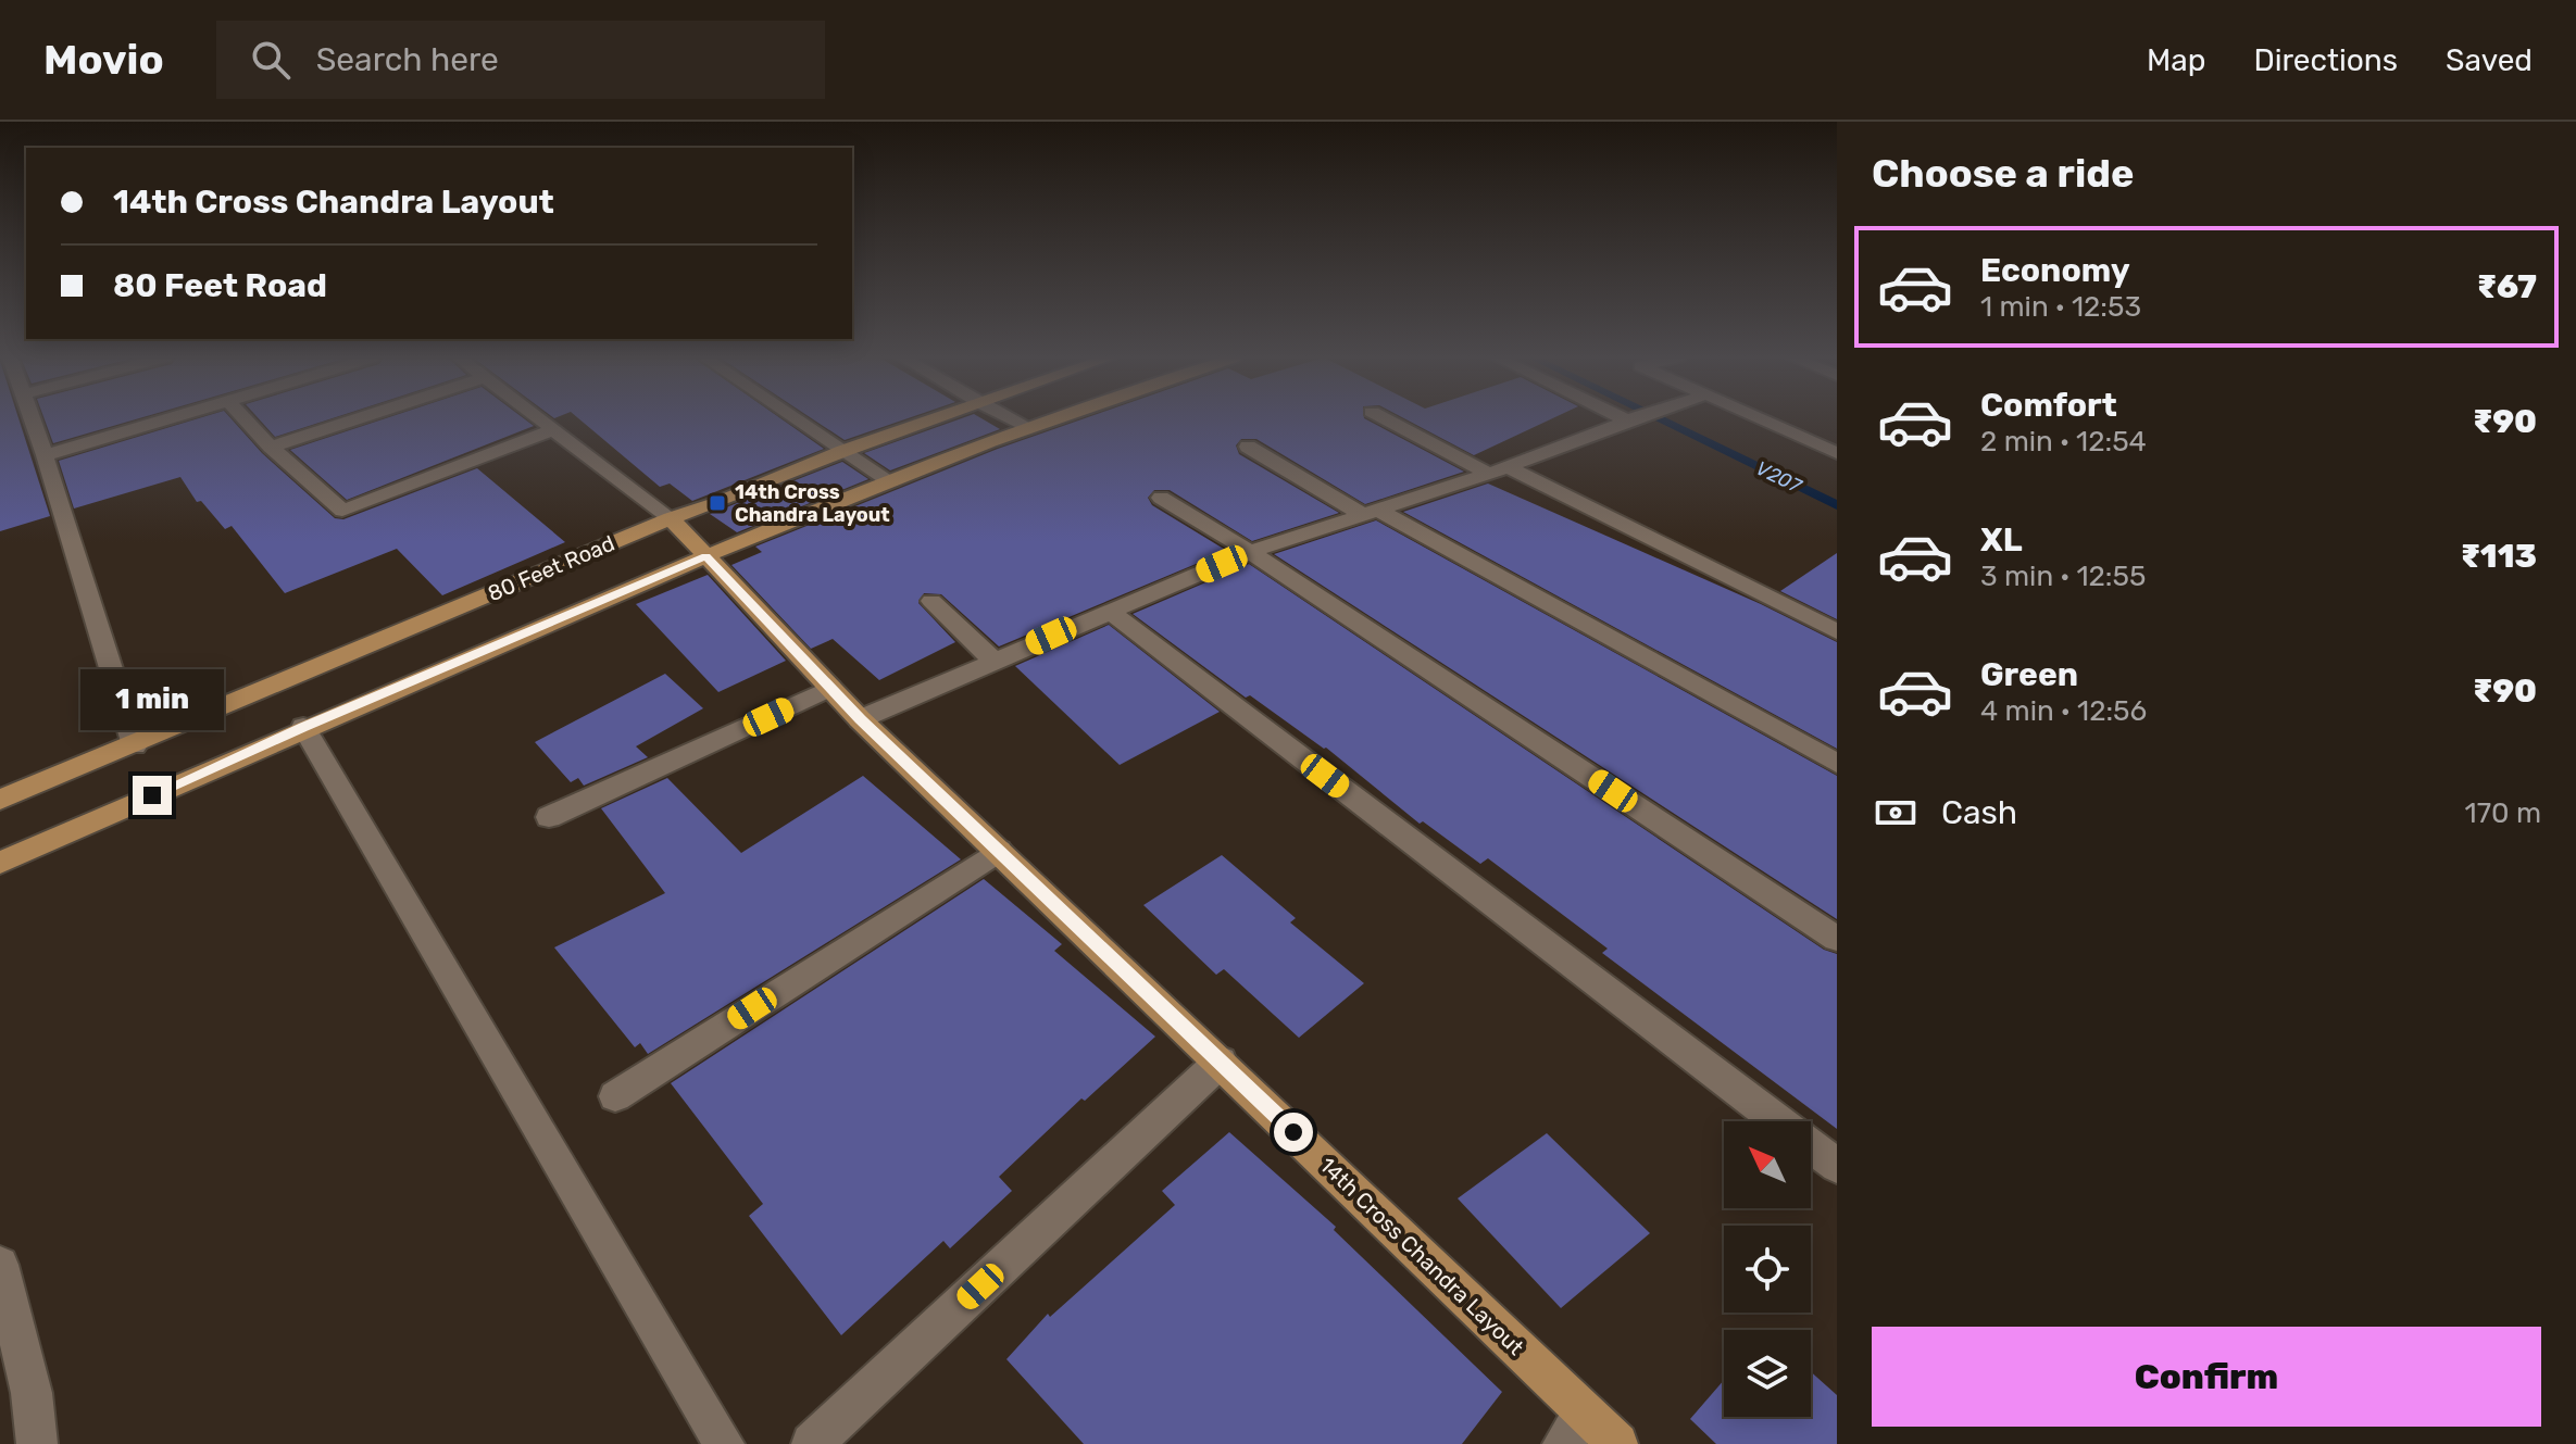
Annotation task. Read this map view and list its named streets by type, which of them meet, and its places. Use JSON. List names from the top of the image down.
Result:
{
  "streets": {
    "main road": ["80 Feet Road", "14th Cross Chandra Layout"]
  },
  "crossings": [
    ["80 Feet Road", "14th Cross Chandra Layout"]
  ],
  "water": ["V207"],
  "places": {
    "transit": ["14th Cross Chandra Layout"]
  },
  "north": "top left",
  "page": {
    "header": "Movio",
    "search": "Search here",
    "nav": ["Map", "Directions", "Saved"],
    "heading": "Choose a ride",
    "banner": ["14th Cross Chandra Layout", "80 Feet Road"],
    "list": [
      {
        "name": "Economy",
        "note": "1 min · 12:53",
        "value": "₹67"
      },
      {
        "name": "Comfort",
        "note": "2 min · 12:54",
        "value": "₹90"
      },
      {
        "name": "XL",
        "note": "3 min · 12:55",
        "value": "₹113"
      },
      {
        "name": "Green",
        "note": "4 min · 12:56",
        "value": "₹90"
      }
    ],
    "bubble": "1 min",
    "pay": ["Cash", "170 m"],
    "buttons": "Confirm"
  }
}
